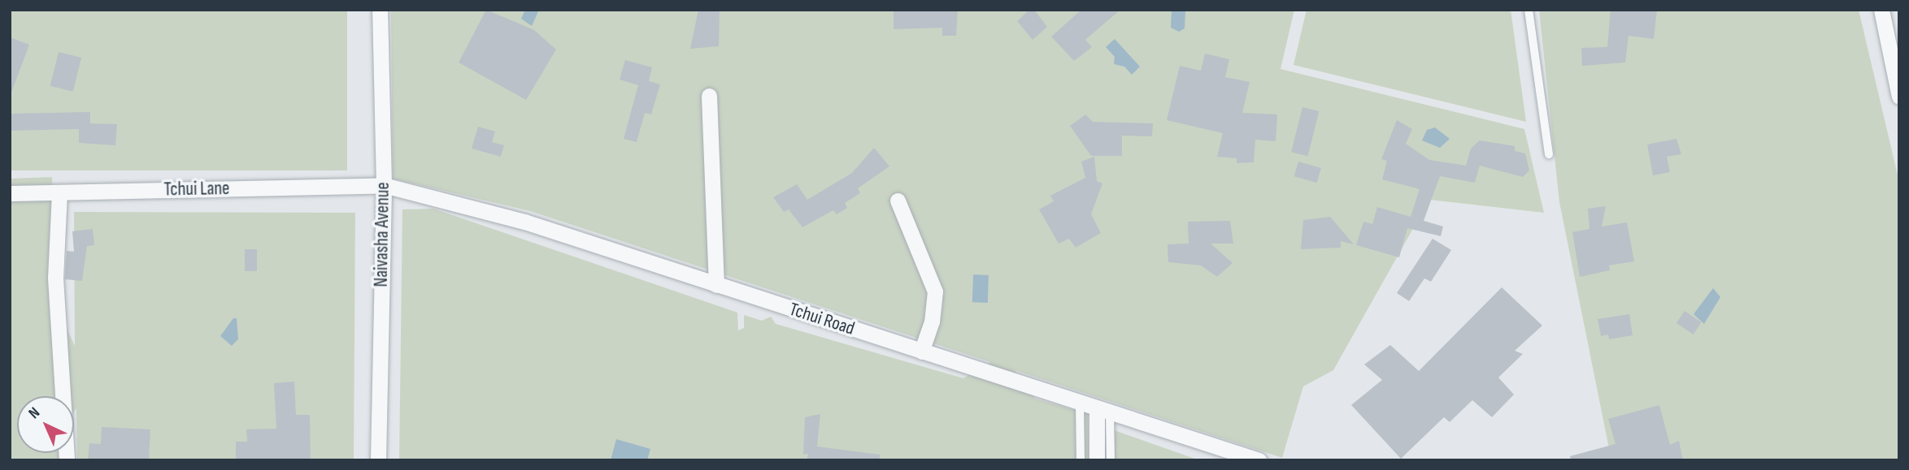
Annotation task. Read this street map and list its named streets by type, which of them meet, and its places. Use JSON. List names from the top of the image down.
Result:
{
  "streets": {
    "street": ["Tchui Lane", "Naivasha Avenue", "Tchui Road"]
  },
  "crossings": [
    ["Tchui Lane", "Naivasha Avenue"],
    ["Tchui Lane", "Tchui Road"],
    ["Naivasha Avenue", "Tchui Road"]
  ],
  "north": "top left"
}
